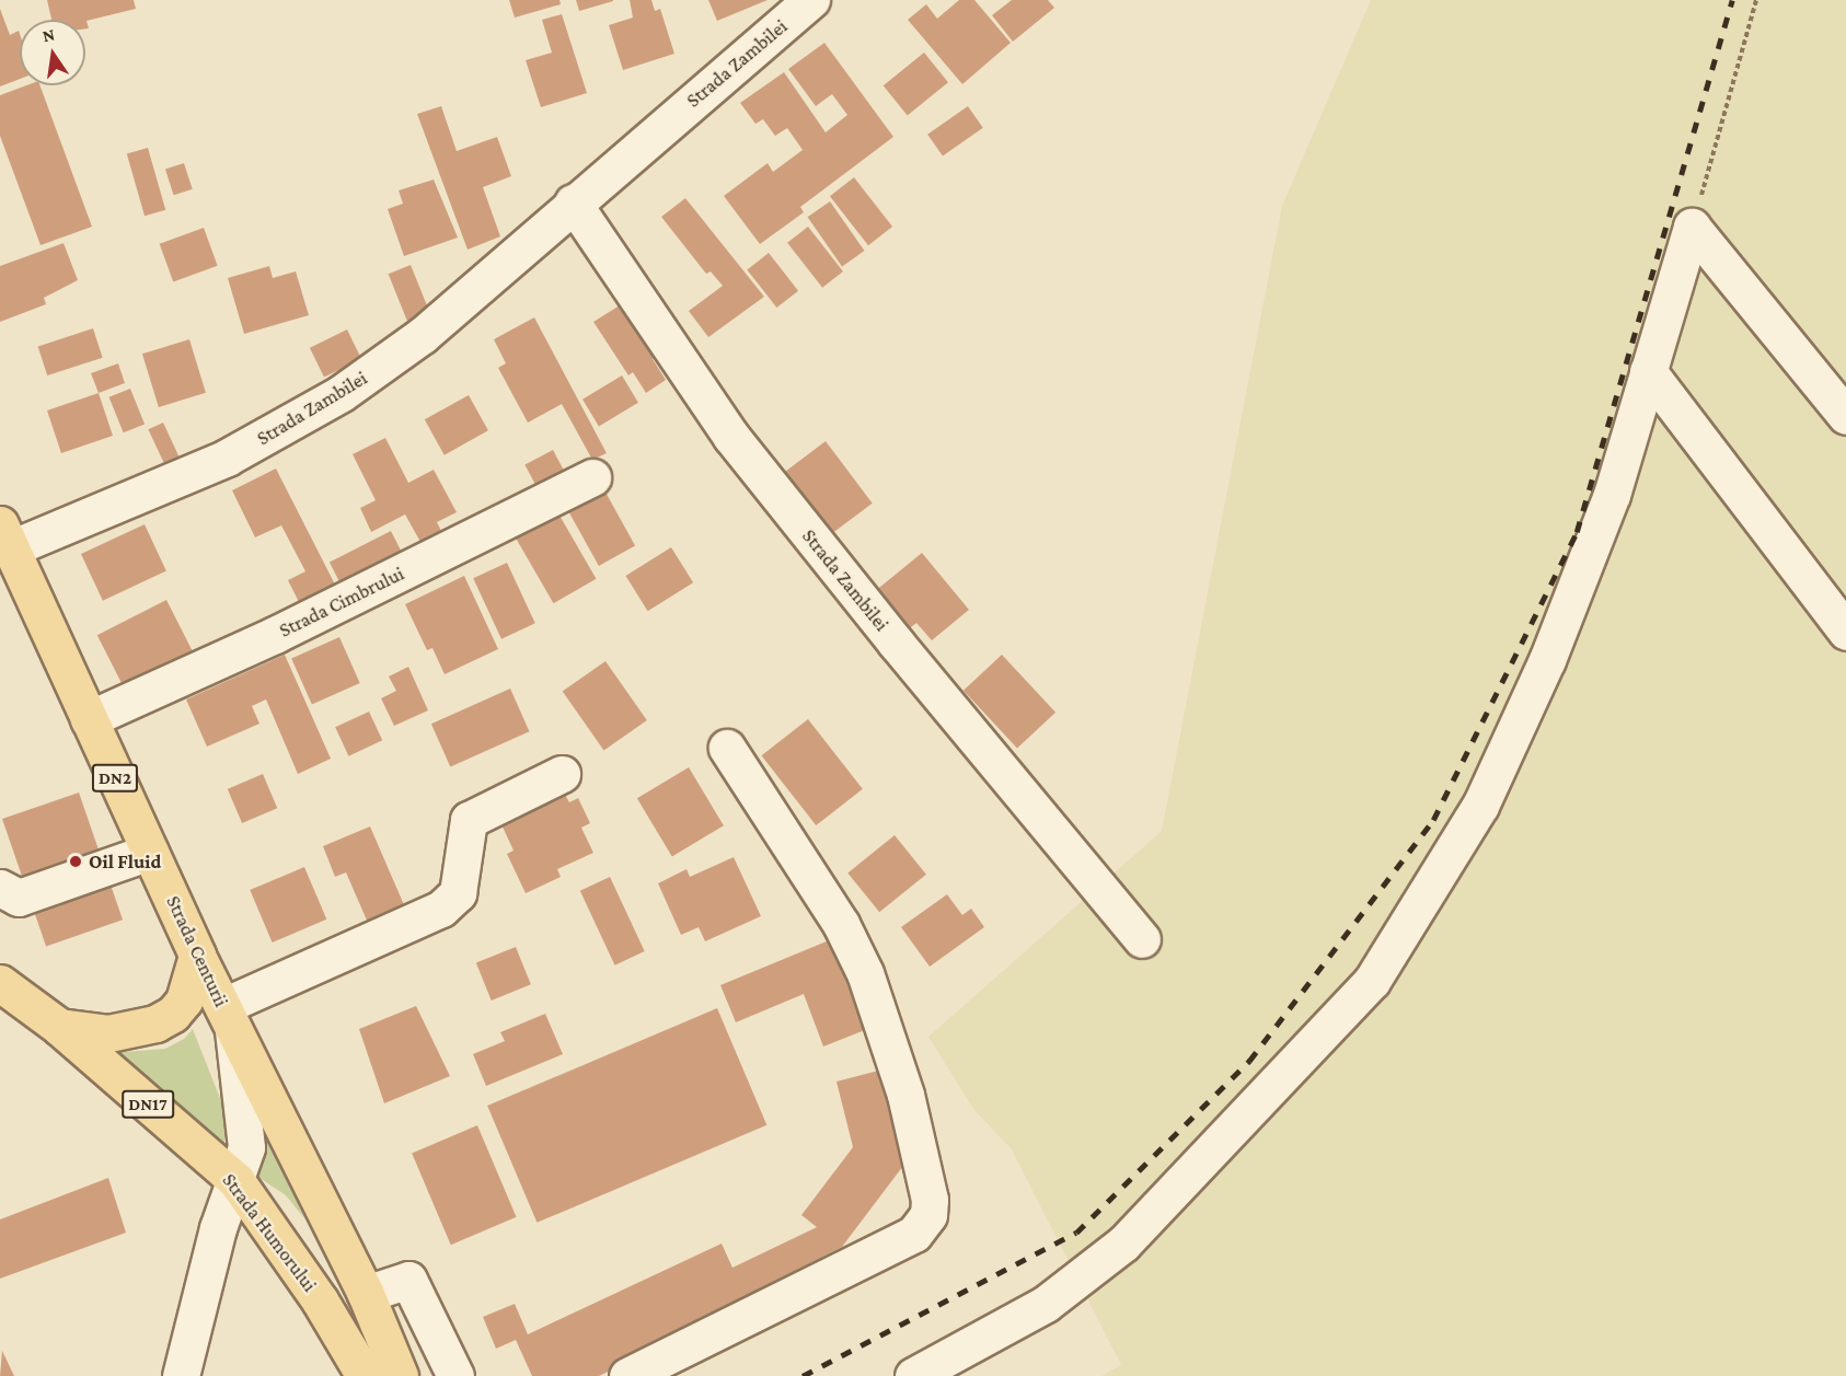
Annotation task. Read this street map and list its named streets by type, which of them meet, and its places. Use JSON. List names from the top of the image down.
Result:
{
  "streets": {
    "main road": [
      "DN2",
      "Strada Centurii",
      "DN17",
      "Strada Humorului"
    ],
    "street": ["Strada Zambilei", "Strada Cimbrului"]
  },
  "crossings": [
    ["Strada Zambilei", "Strada Centurii"],
    ["Strada Cimbrului", "Strada Centurii"],
    ["Strada Centurii", "DN17"],
    ["DN17", "Strada Humorului"]
  ],
  "places": ["Oil Fluid"],
  "north": "top"
}
